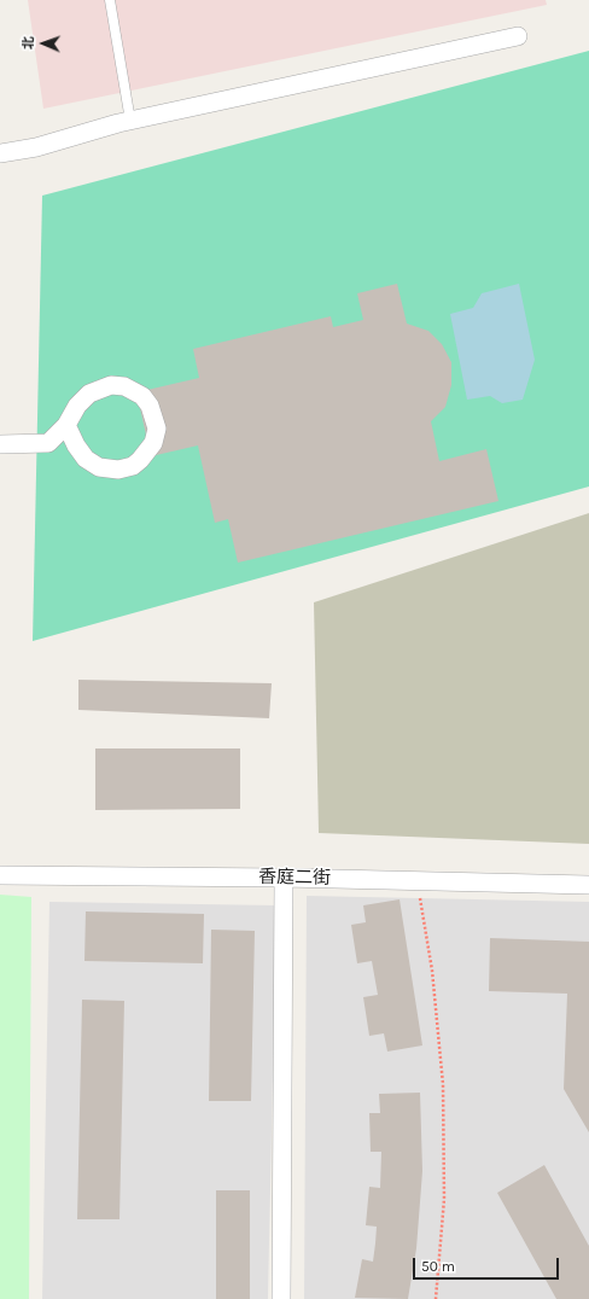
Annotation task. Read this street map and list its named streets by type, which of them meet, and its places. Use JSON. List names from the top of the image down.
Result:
{
  "streets": {
    "street": ["香庭二街"]
  },
  "scale_bar": "50 m",
  "north": "left"
}
